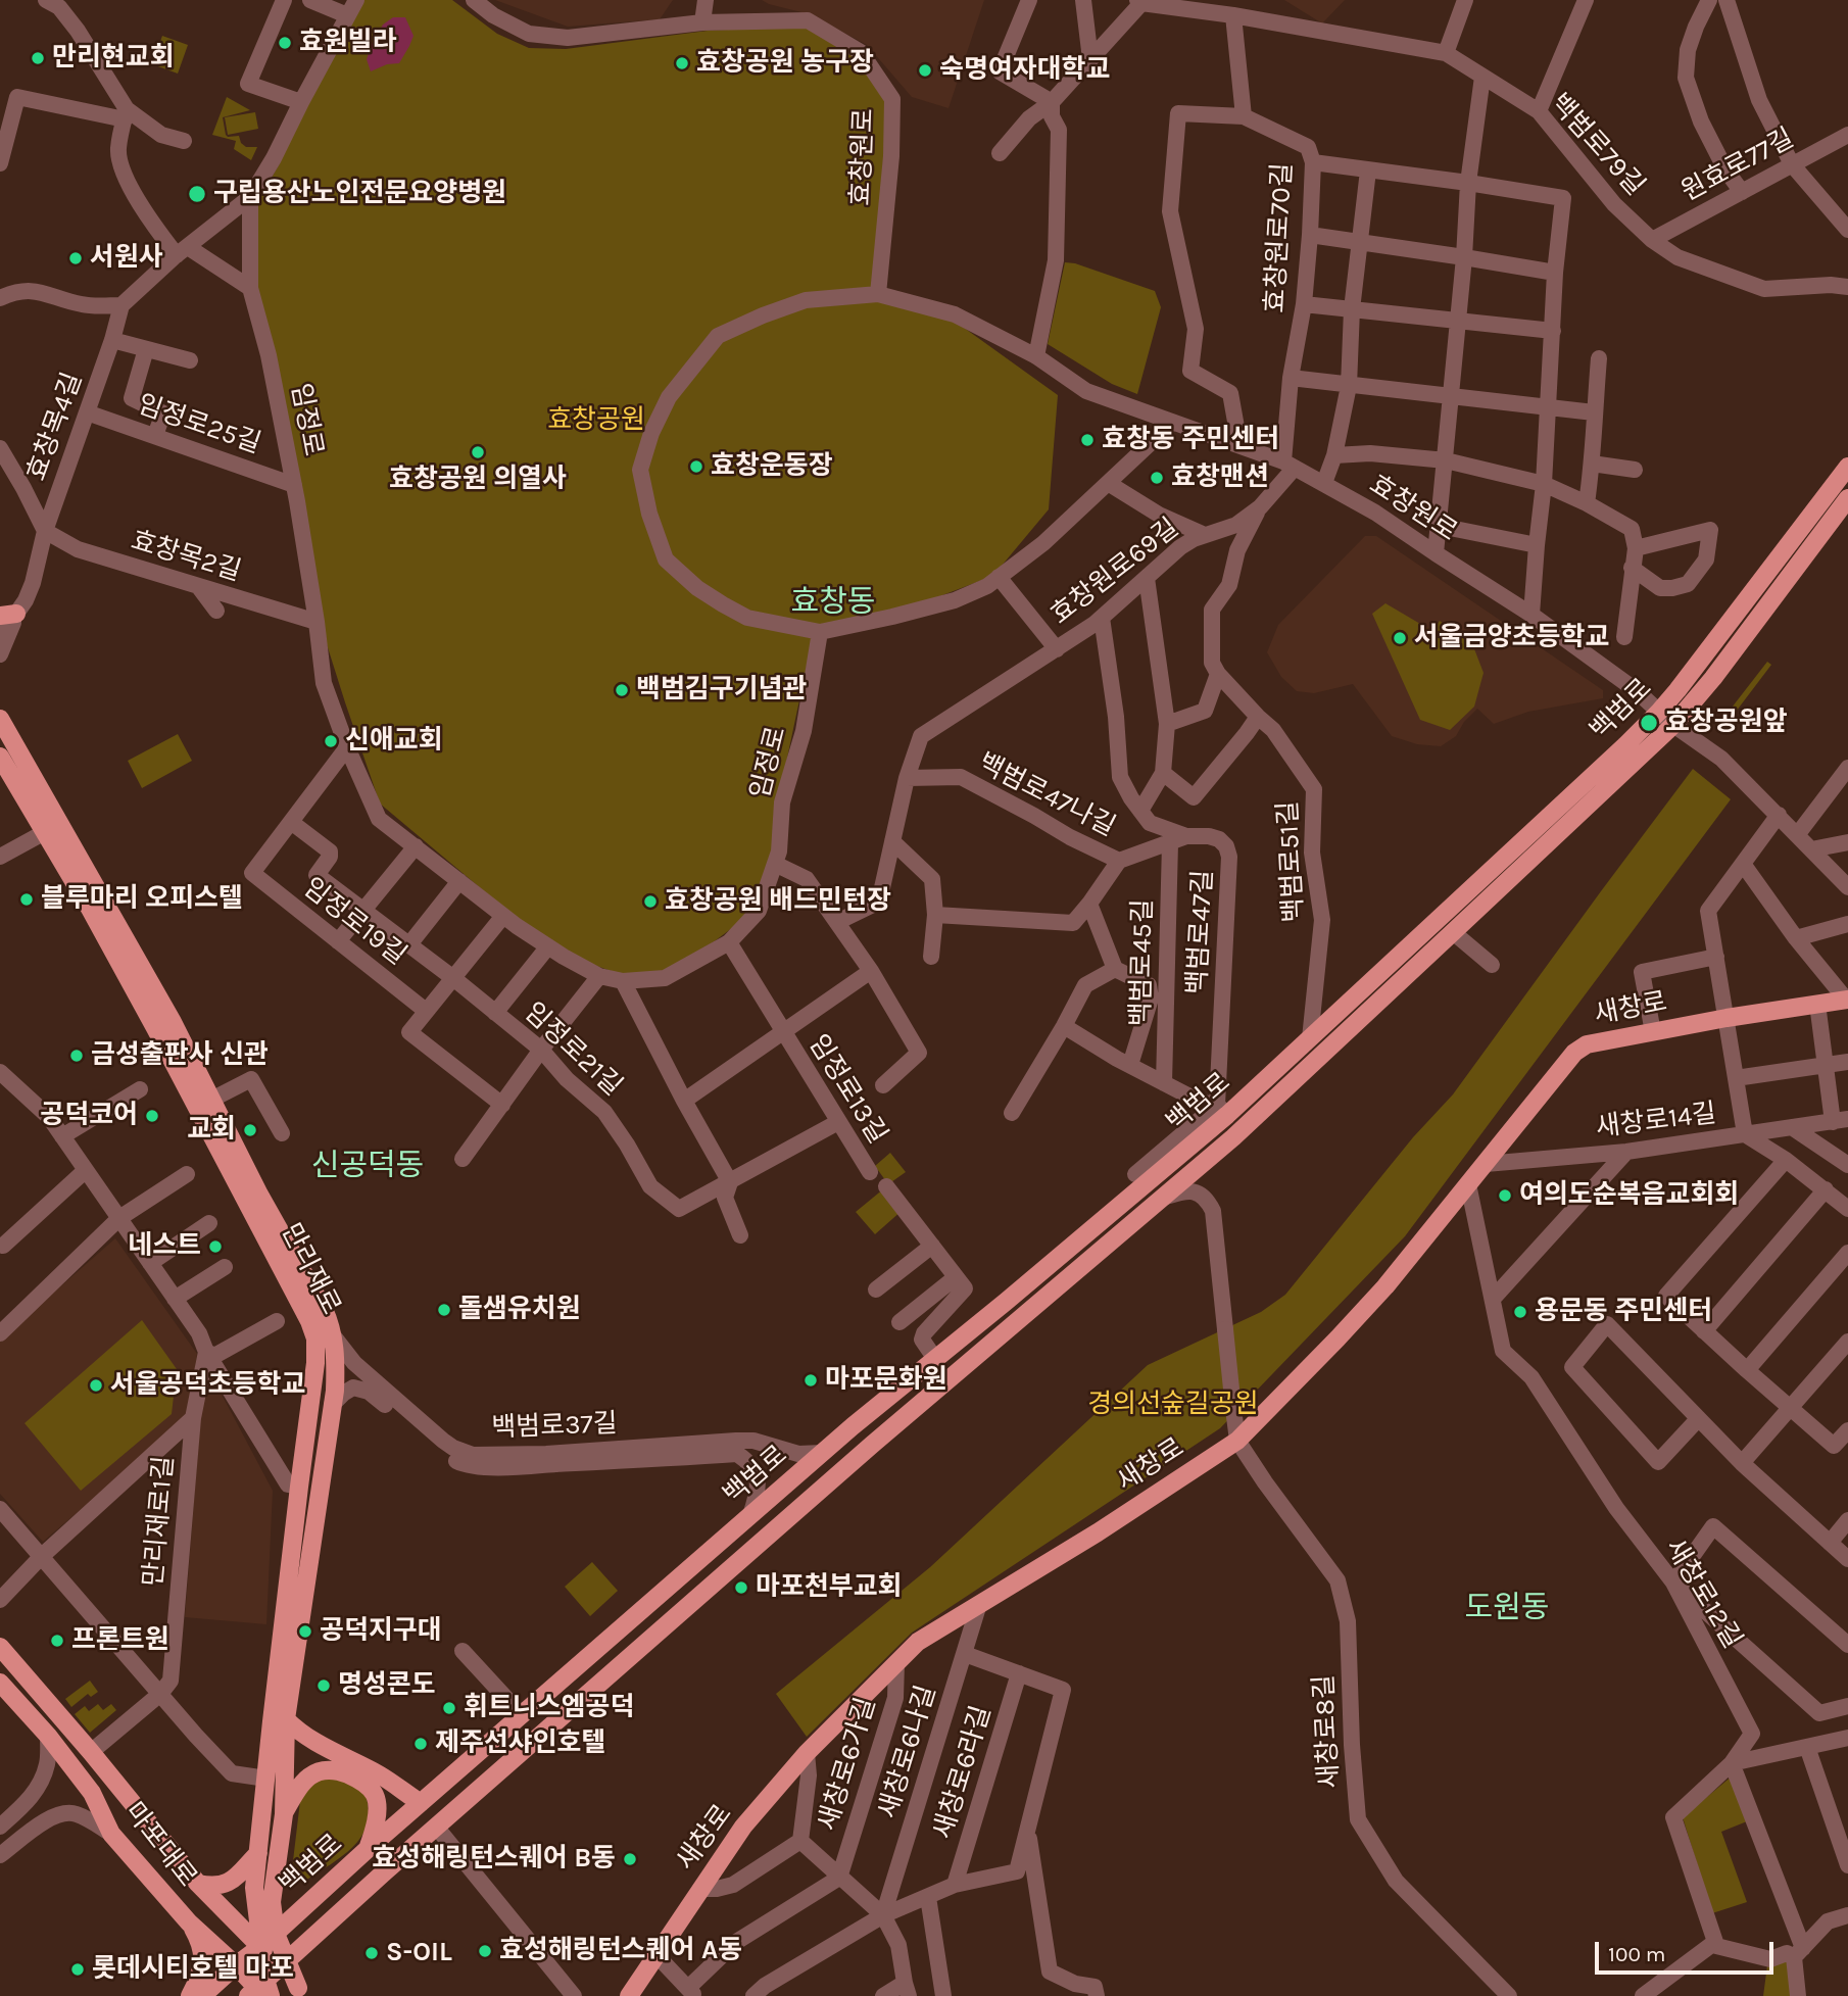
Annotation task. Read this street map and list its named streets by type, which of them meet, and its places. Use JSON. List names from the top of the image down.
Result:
{
  "streets": {
    "main road": [
      "백범로",
      "새창로",
      "만리재로",
      "마포대로"
    ],
    "street": [
      "백범로79길",
      "효창원로",
      "원효로77길",
      "효창원로70길",
      "임정로",
      "임정로25길",
      "효창목4길",
      "효창목2길",
      "효창원로69길",
      "백범로47나길",
      "백범로51길",
      "임정로19길",
      "백범로47길",
      "백범로45길",
      "임정로21길",
      "임정로13길",
      "새창로14길",
      "백범로37길",
      "만리재로1길",
      "새창로12길",
      "새창로8길",
      "새창로6나길",
      "새창로6가길",
      "새창로6라길"
    ]
  },
  "crossings": [
    ["백범로79길", "원효로77길"],
    ["효창원로", "효창원로70길"],
    ["효창원로", "임정로"],
    ["효창원로", "효창원로69길"],
    ["효창원로", "백범로"],
    ["효창원로70길", "효창원로69길"],
    ["임정로", "임정로25길"],
    ["임정로", "효창목2길"],
    ["임정로", "임정로13길"],
    ["임정로25길", "효창목4길"],
    ["효창목4길", "효창목2길"],
    ["효창원로69길", "백범로47나길"],
    ["효창원로69길", "백범로47길"],
    ["백범로", "백범로51길"],
    ["백범로", "백범로47길"],
    ["백범로", "백범로45길"],
    ["백범로", "만리재로"],
    ["백범로", "백범로37길"],
    ["백범로", "마포대로"],
    ["임정로19길", "임정로21길"],
    ["백범로47길", "백범로45길"],
    ["새창로", "새창로14길"],
    ["새창로", "새창로12길"],
    ["새창로", "새창로8길"],
    ["새창로", "새창로6나길"],
    ["새창로", "새창로6가길"],
    ["만리재로", "백범로37길"],
    ["만리재로", "마포대로"]
  ],
  "districts": ["효창동", "신공덕동", "도원동"],
  "parks": ["효창공원", "경의선숲길공원"],
  "places": [
    "효원빌라",
    "만리현교회",
    "효창공원 농구장",
    "숙명여자대학교",
    "구립용산노인전문요양병원",
    "서원사",
    "효창동 주민센터",
    "효창공원 의열사",
    "효창운동장",
    "효창맨션",
    "서울금양초등학교",
    "백범김구기념관",
    "효창공원앞",
    "신애교회",
    "블루마리 오피스텔",
    "효창공원 배드민턴장",
    "금성출판사 신관",
    "공덕코어",
    "교회",
    "여의도순복음교회회",
    "네스트",
    "돌샘유치원",
    "용문동 주민센터",
    "마포문화원",
    "서울공덕초등학교",
    "마포천부교회",
    "공덕지구대",
    "프론트원",
    "명성콘도",
    "휘트니스엠공덕",
    "제주선샤인호텔",
    "효성해링턴스퀘어 B동",
    "효성해링턴스퀘어 A동",
    "S-OIL",
    "롯데시티호텔 마포"
  ],
  "scale_bar": "100 m"
}
